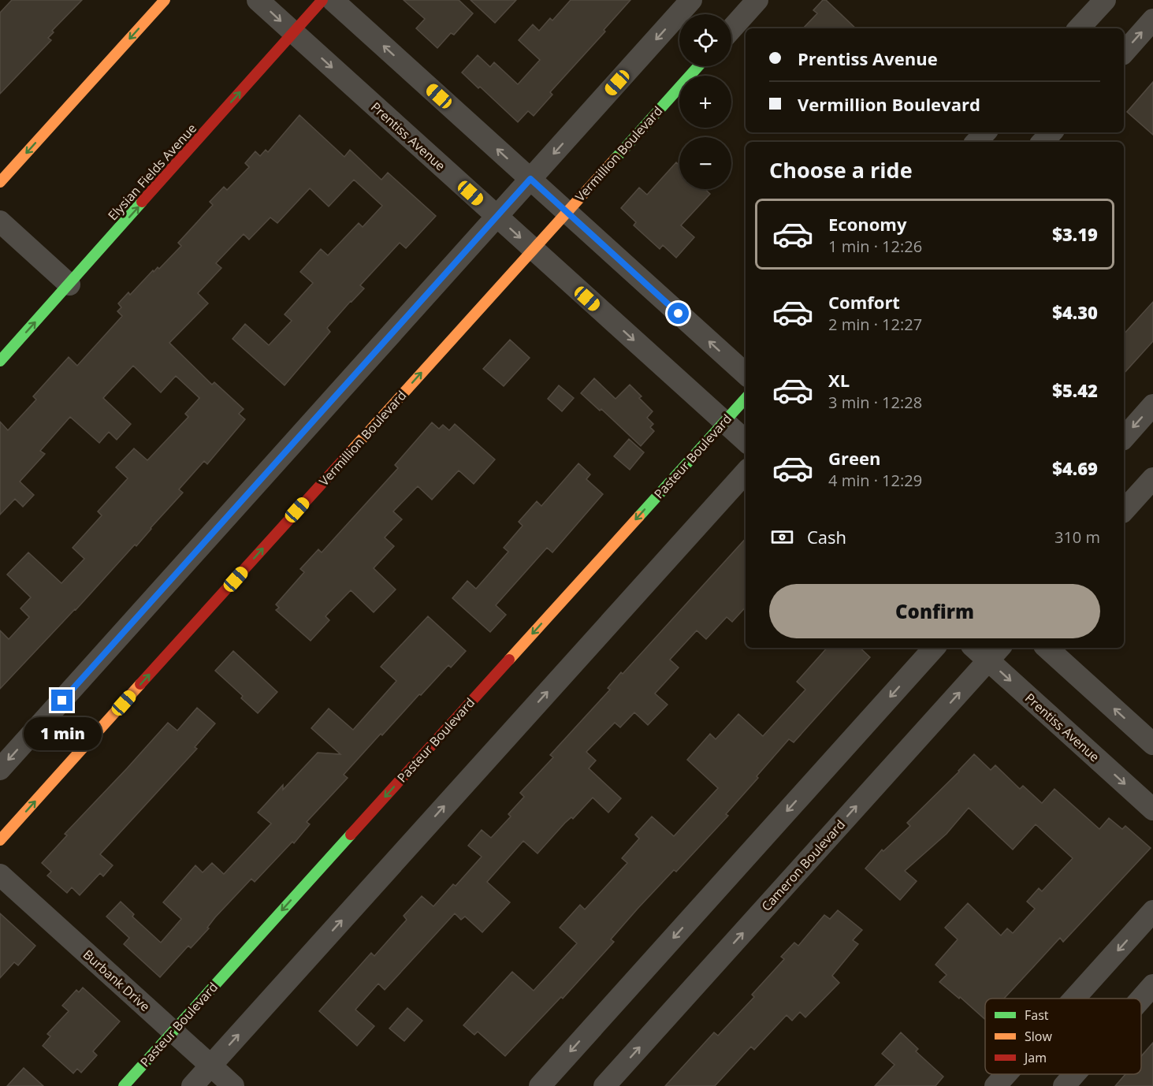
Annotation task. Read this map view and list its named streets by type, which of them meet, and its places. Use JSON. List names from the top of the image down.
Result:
{
  "streets": {
    "street": [
      "Prentiss Avenue",
      "Vermillion Boulevard",
      "Elysian Fields Avenue",
      "Pasteur Boulevard",
      "Cameron Boulevard",
      "Burbank Drive"
    ]
  },
  "crossings": [
    ["Prentiss Avenue", "Vermillion Boulevard"],
    ["Prentiss Avenue", "Elysian Fields Avenue"],
    ["Prentiss Avenue", "Pasteur Boulevard"],
    ["Prentiss Avenue", "Cameron Boulevard"],
    ["Pasteur Boulevard", "Burbank Drive"]
  ],
  "one_way": ["Elysian Fields Avenue"],
  "legend": ["Fast", "Slow", "Jam"],
  "page": {
    "map_buttons": ["+", "−"],
    "banner": ["Prentiss Avenue", "Vermillion Boulevard"],
    "heading": "Choose a ride",
    "list": [
      {
        "name": "Economy",
        "note": "1 min · 12:26",
        "value": "$3.19"
      },
      {
        "name": "Comfort",
        "note": "2 min · 12:27",
        "value": "$4.30"
      },
      {
        "name": "XL",
        "note": "3 min · 12:28",
        "value": "$5.42"
      },
      {
        "name": "Green",
        "note": "4 min · 12:29",
        "value": "$4.69"
      }
    ],
    "pay": ["Cash", "310 m"],
    "buttons": "Confirm",
    "bubble": "1 min"
  }
}
